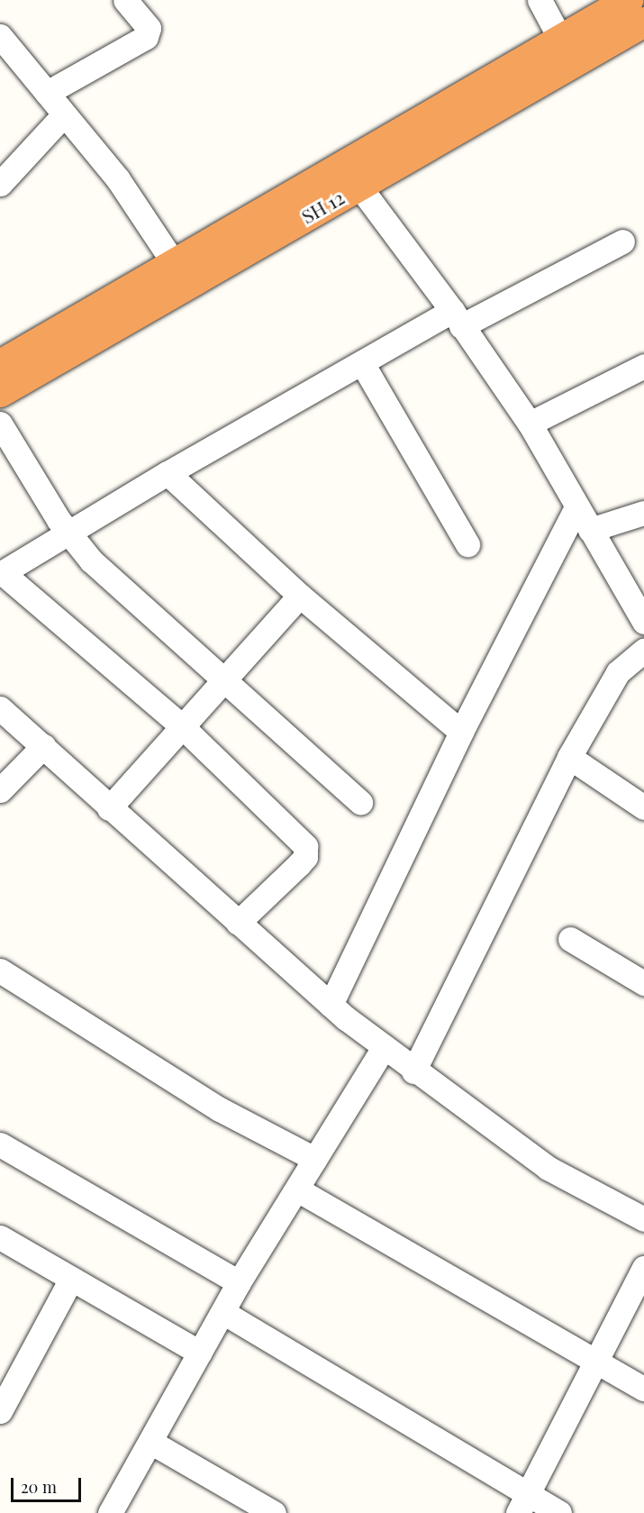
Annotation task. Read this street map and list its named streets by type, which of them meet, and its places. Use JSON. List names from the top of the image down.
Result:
{
  "streets": {
    "highway": ["SH 12"]
  },
  "scale_bar": "20 m"
}
